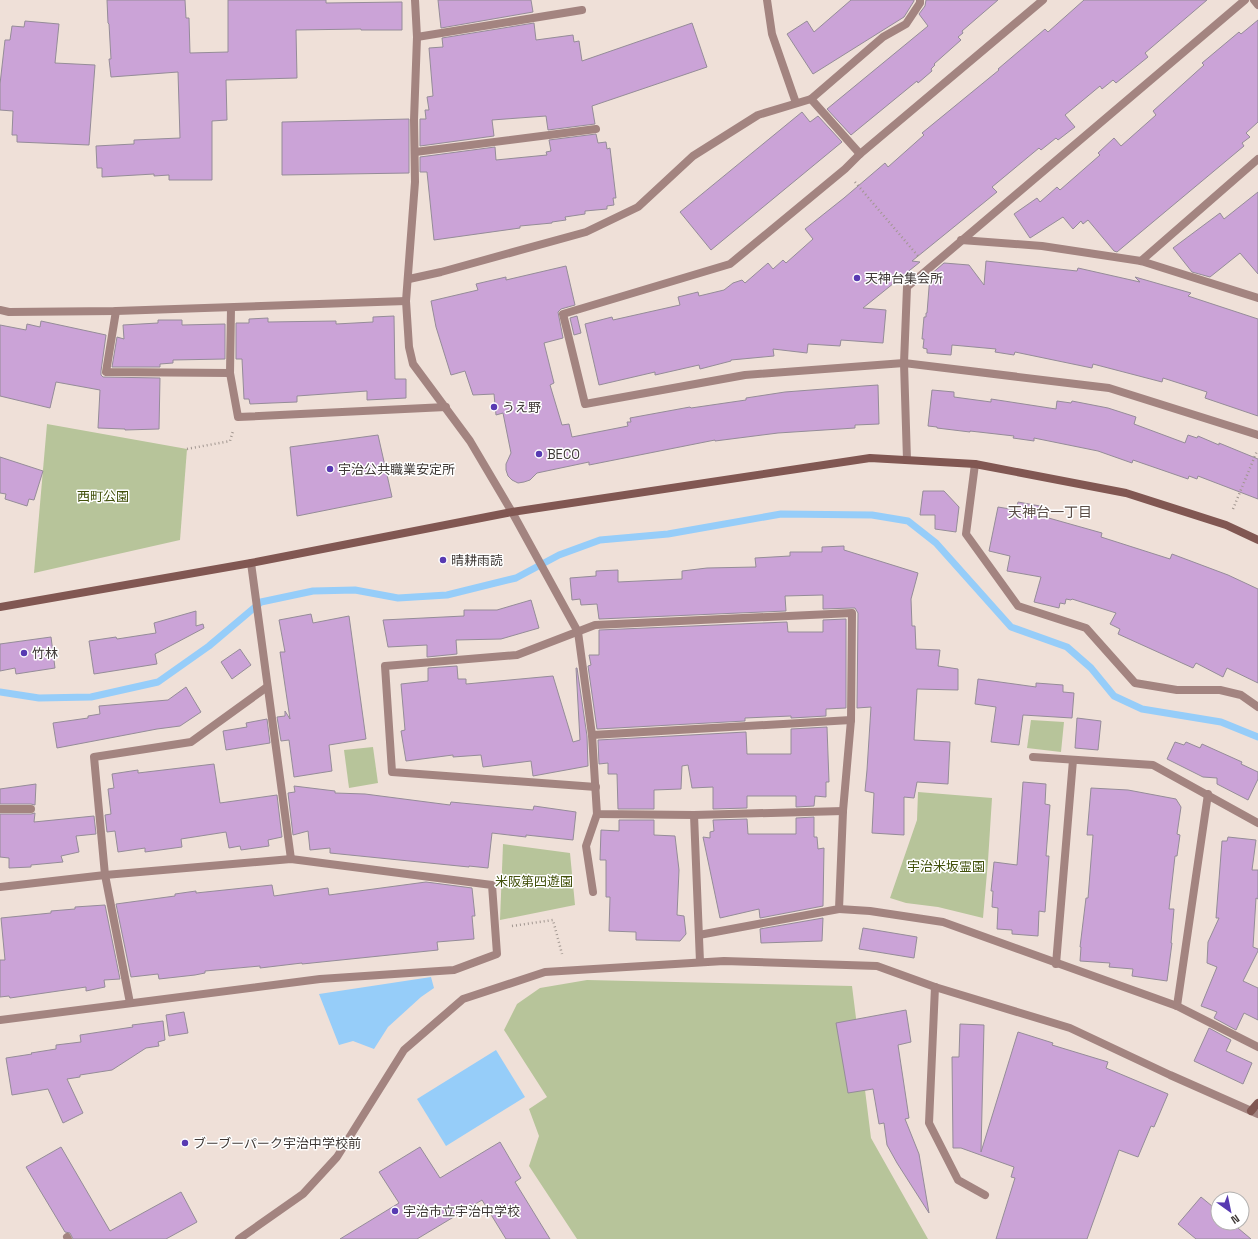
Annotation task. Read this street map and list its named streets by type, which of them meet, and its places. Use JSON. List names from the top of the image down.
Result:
{
  "districts": ["天神台一丁目"],
  "parks": ["西町公園", "宇治米坂霊園", "米阪第四遊園"],
  "places": [
    "天神台集会所",
    "うえ野",
    "BECO",
    "宇治公共職業安定所",
    "晴耕雨読",
    "竹林",
    "ブーブーパーク宇治中学校前",
    "宇治市立宇治中学校"
  ],
  "north": "bottom right"
}
